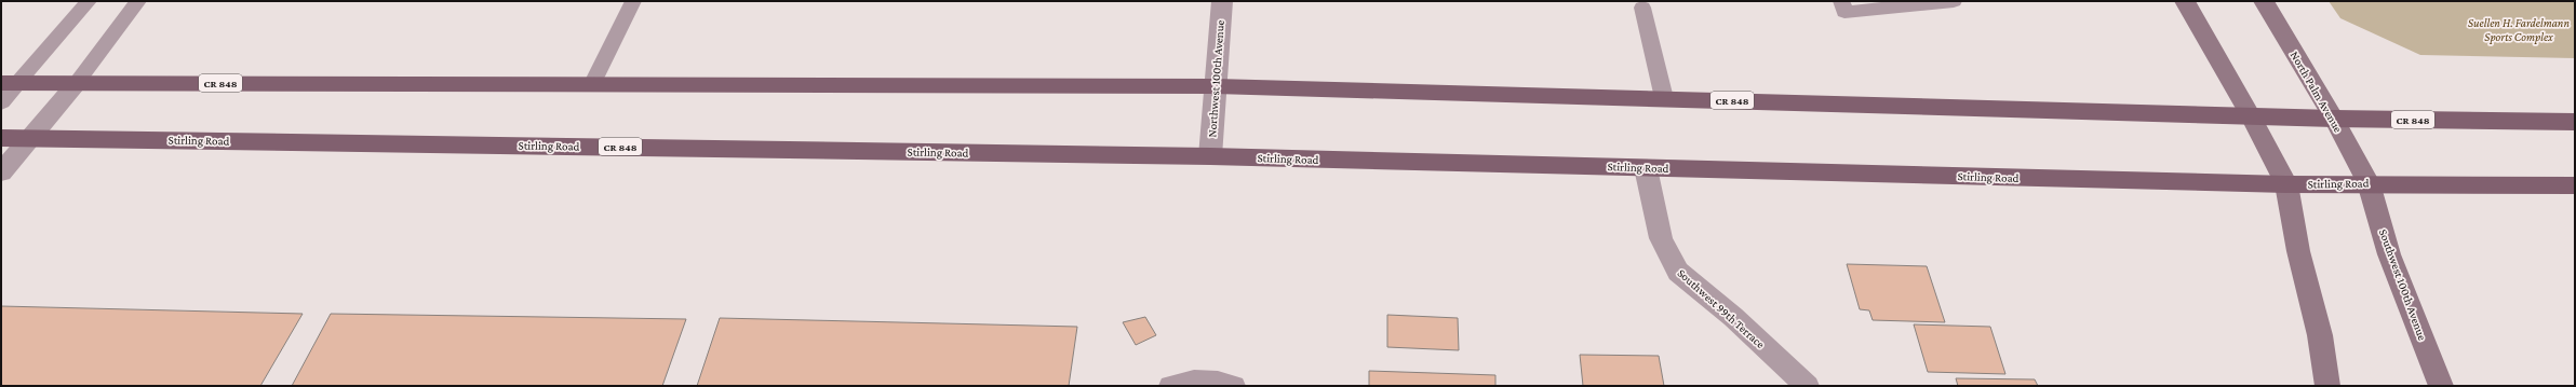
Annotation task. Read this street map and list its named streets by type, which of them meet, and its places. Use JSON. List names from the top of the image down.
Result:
{
  "streets": {
    "main road": [
      "CR 848",
      "North Palm Avenue",
      "Stirling Road",
      "Southwest 100th Avenue"
    ],
    "street": ["Northwest 100th Avenue", "Southwest 99th Terrace"]
  },
  "crossings": [
    ["Northwest 100th Avenue", "CR 848"],
    ["Northwest 100th Avenue", "Stirling Road"],
    ["CR 848", "North Palm Avenue"],
    ["North Palm Avenue", "Stirling Road"],
    ["North Palm Avenue", "Southwest 100th Avenue"],
    ["Stirling Road", "Southwest 100th Avenue"],
    ["Stirling Road", "Southwest 99th Terrace"]
  ],
  "parks": ["Suellen H. Fardelmann Sports Complex"]
}
